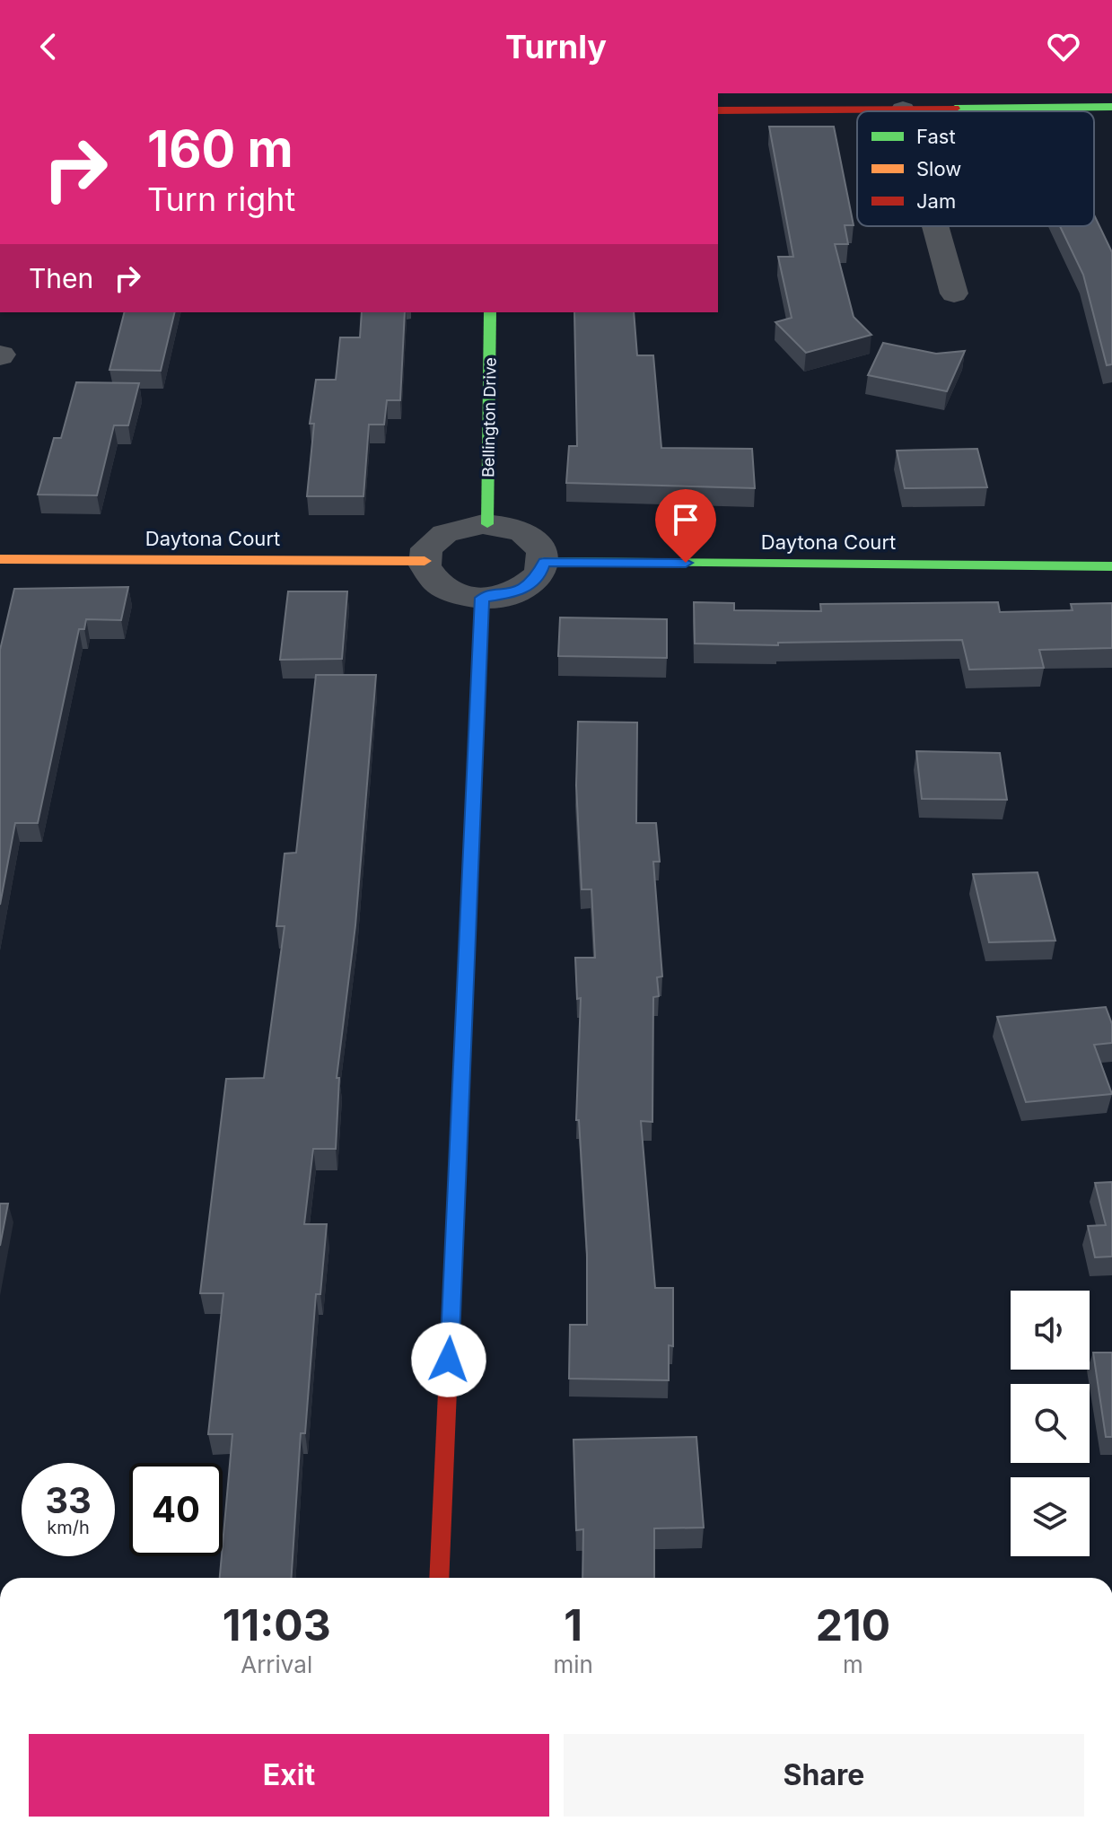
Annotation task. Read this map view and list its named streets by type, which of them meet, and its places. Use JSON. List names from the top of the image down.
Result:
{
  "streets": {
    "street": ["Bellington Drive", "Daytona Court"]
  },
  "crossings": [
    ["Bellington Drive", "Daytona Court"]
  ],
  "legend": ["Fast", "Slow", "Jam"],
  "page": {
    "header": "Turnly",
    "turn": ["160 m", "Turn right"],
    "then": "Then",
    "speed": "33 km/h",
    "limit": "40",
    "eta": [
      "11:03",
      "Arrival",
      "1",
      "min",
      "210",
      "m"
    ],
    "buttons": ["Exit", "Share"]
  }
}
